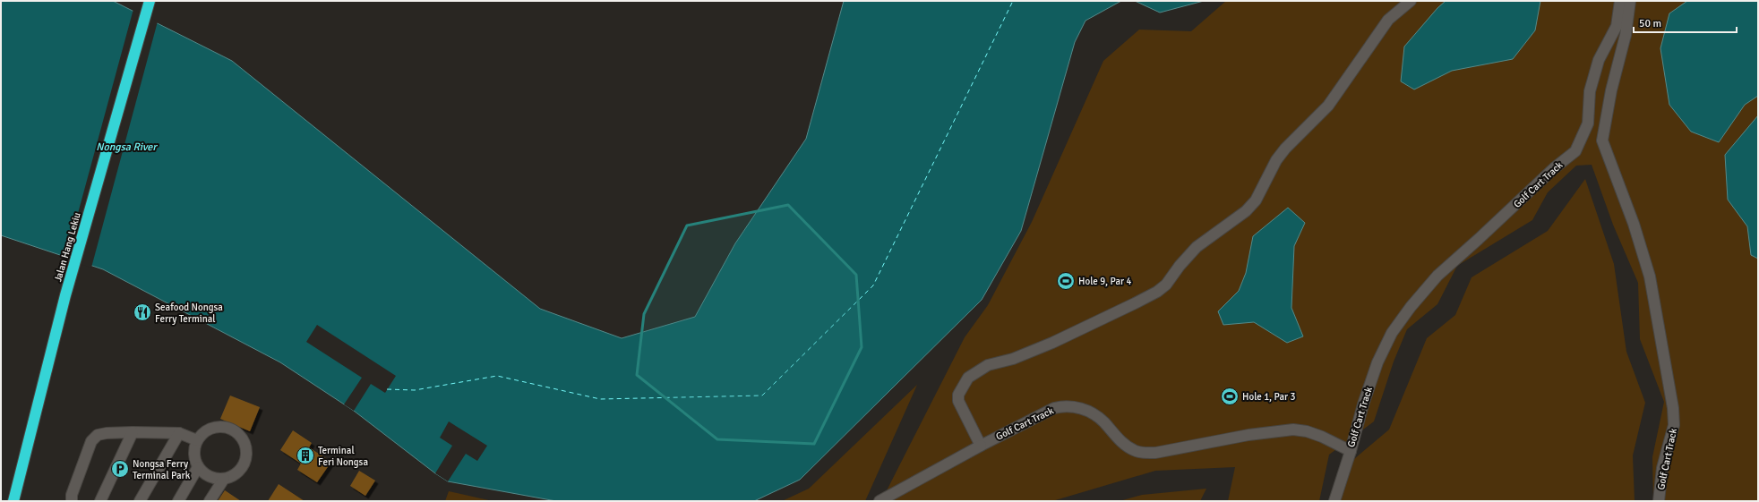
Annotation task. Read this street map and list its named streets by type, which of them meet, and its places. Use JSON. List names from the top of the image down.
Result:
{
  "streets": {
    "highway": ["Jalan Hang Lekiu"],
    "lane": ["Golf Cart Track"]
  },
  "water": ["Nongsa River"],
  "places": {
    "sports": ["Hole 9, Par 4", "Hole 1, Par 3"],
    "restaurant": ["Seafood Nongsa Ferry Terminal"],
    "building": ["Terminal Feri Nongsa"],
    "parking": ["Nongsa Ferry Terminal Park"]
  },
  "scale_bar": "50 m"
}
